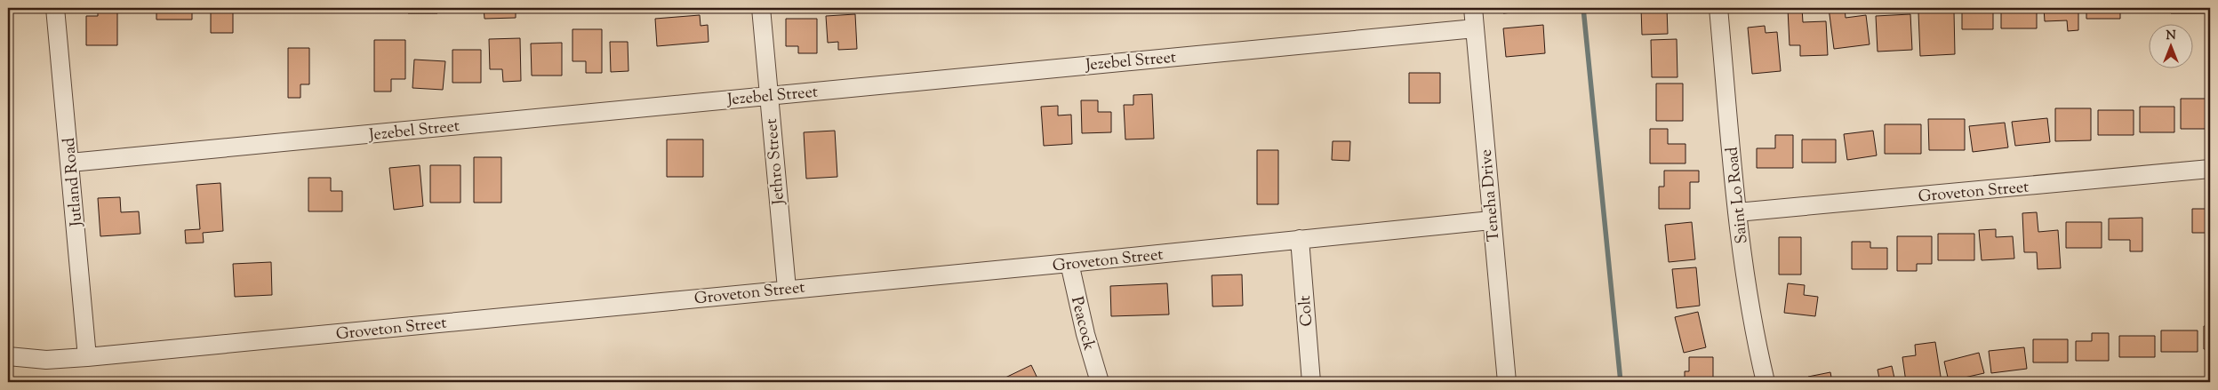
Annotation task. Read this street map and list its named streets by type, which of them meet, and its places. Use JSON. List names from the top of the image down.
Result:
{
  "streets": {
    "street": [
      "Jezebel Street",
      "Jethro Street",
      "Jutland Road",
      "Groveton Street",
      "Teneha Drive",
      "Saint Lo Road",
      "Colt",
      "Peacock"
    ]
  },
  "crossings": [
    ["Jezebel Street", "Jethro Street"],
    ["Jezebel Street", "Jutland Road"],
    ["Jezebel Street", "Teneha Drive"],
    ["Jethro Street", "Groveton Street"],
    ["Jutland Road", "Groveton Street"],
    ["Groveton Street", "Teneha Drive"],
    ["Groveton Street", "Saint Lo Road"],
    ["Groveton Street", "Colt"],
    ["Groveton Street", "Peacock"]
  ],
  "north": "top"
}
